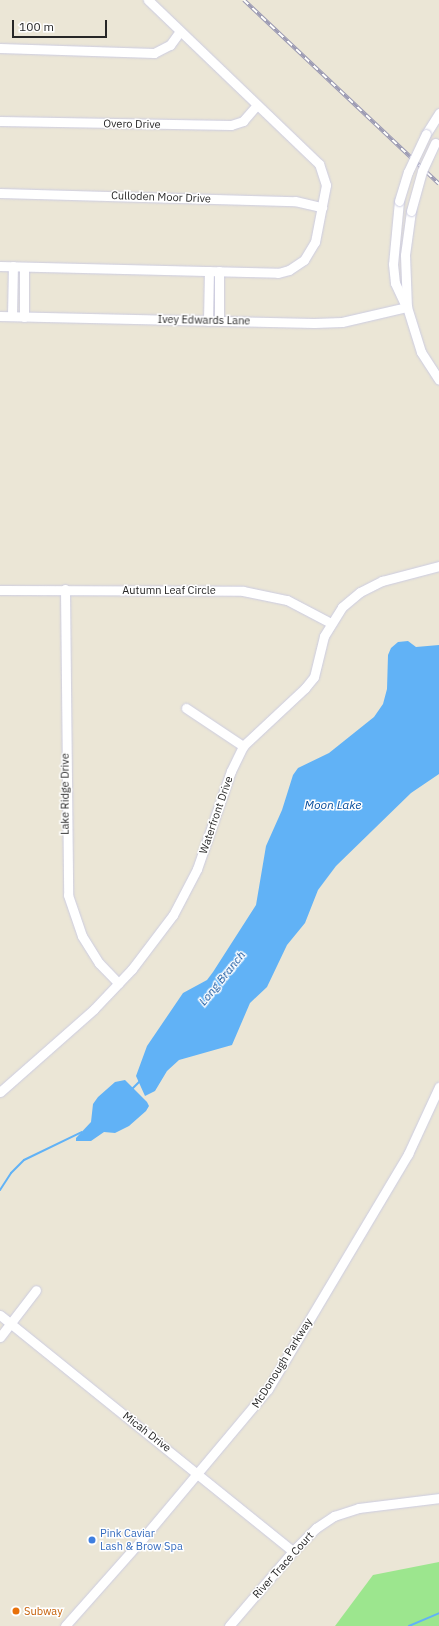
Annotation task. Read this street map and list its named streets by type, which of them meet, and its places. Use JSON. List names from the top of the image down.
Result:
{
  "streets": {
    "street": [
      "Overo Drive",
      "Culloden Moor Drive",
      "Ivey Edwards Lane",
      "Autumn Leaf Circle",
      "Lake Ridge Drive",
      "Waterfront Drive",
      "McDonough Parkway",
      "Micah Drive",
      "River Trace Court"
    ]
  },
  "crossings": [
    ["Autumn Leaf Circle", "Lake Ridge Drive"],
    ["Autumn Leaf Circle", "Waterfront Drive"],
    ["Lake Ridge Drive", "Waterfront Drive"],
    ["McDonough Parkway", "Micah Drive"],
    ["Micah Drive", "River Trace Court"]
  ],
  "water": ["Moon Lake", "Long Branch"],
  "places": ["Pink Caviar Lash & Brow Spa", "Subway"],
  "scale_bar": "100 m"
}
